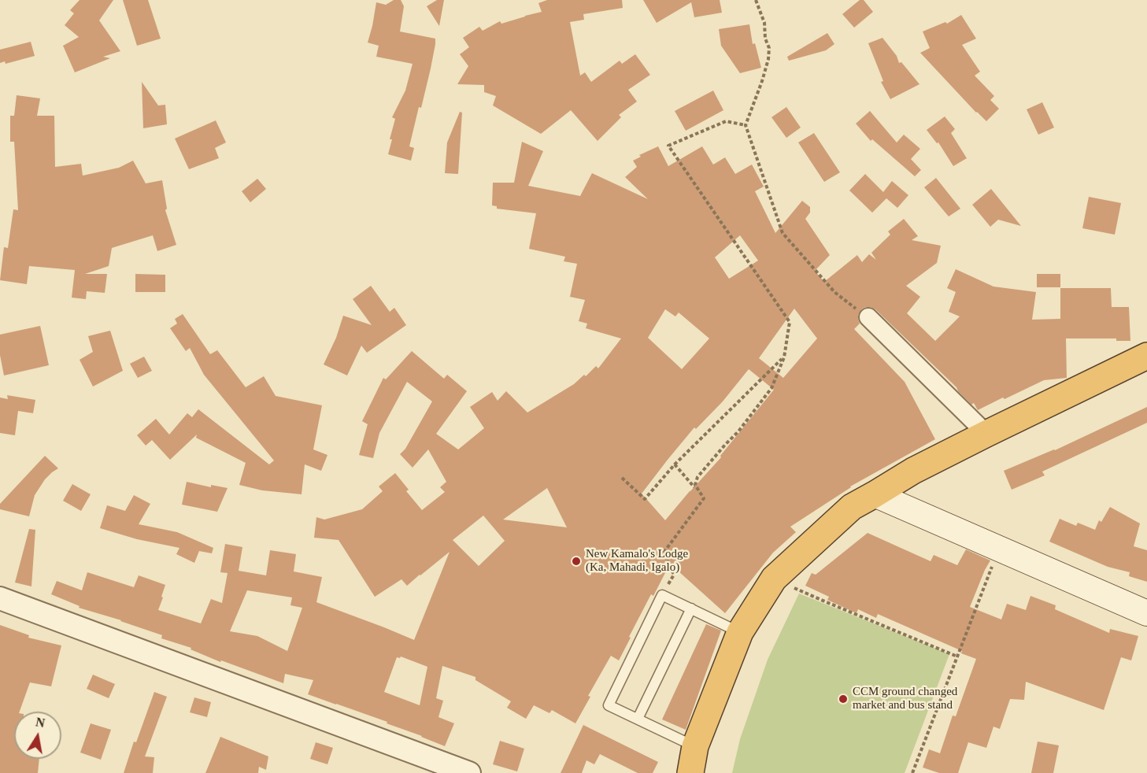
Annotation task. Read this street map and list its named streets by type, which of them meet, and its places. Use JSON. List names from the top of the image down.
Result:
{
  "places": ["New Kamalo's Lodge (Ka, Mahadi, Igalo)", "CCM ground changed market and bus stand"],
  "north": "top"
}
